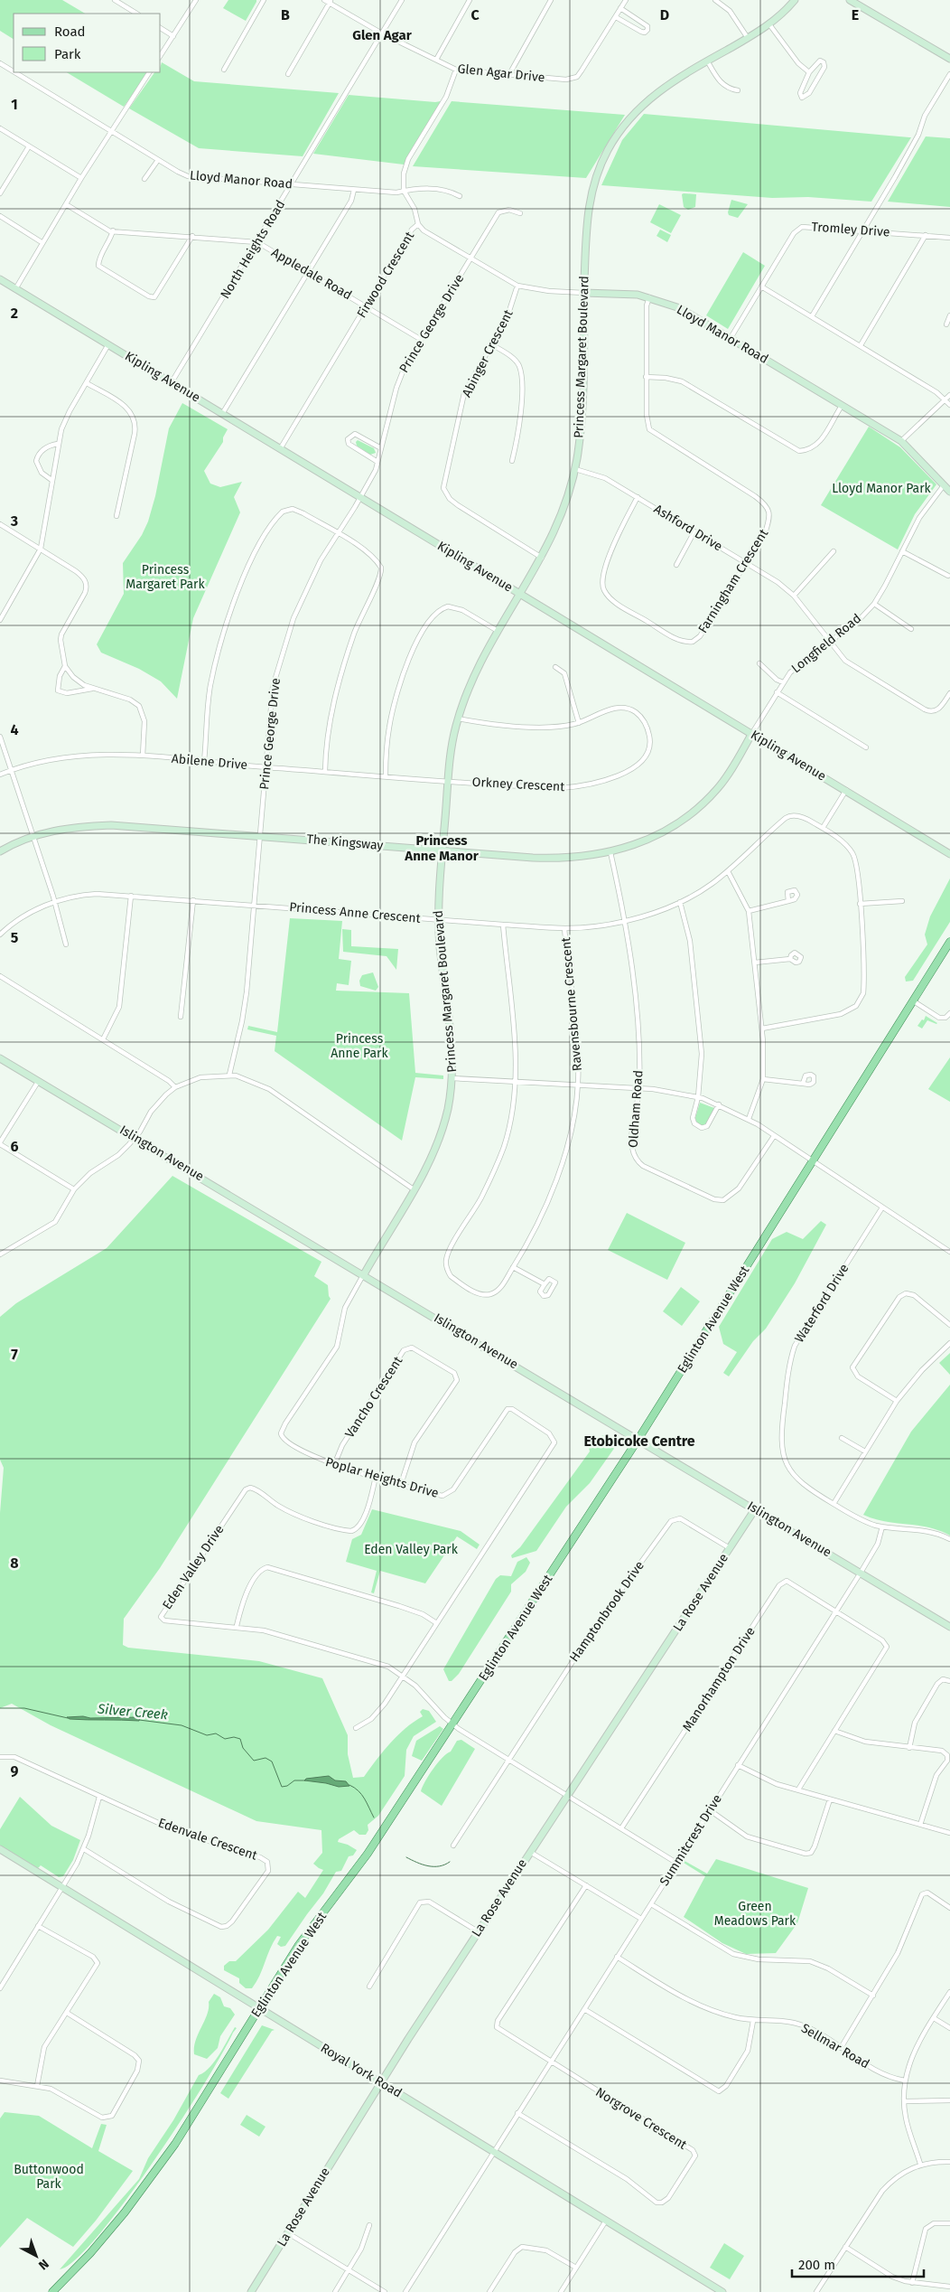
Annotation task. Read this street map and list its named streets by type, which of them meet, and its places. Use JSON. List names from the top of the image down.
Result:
{
  "streets": {
    "main road": ["Eglinton Avenue West"],
    "street": [
      "Glen Agar Drive",
      "Lloyd Manor Road",
      "Tromley Drive",
      "North Heights Road",
      "Appledale Road",
      "Firwood Crescent",
      "Prince George Drive",
      "Abinger Crescent",
      "Princess Margaret Boulevard",
      "Kipling Avenue",
      "Ashford Drive",
      "Farningham Crescent",
      "Longfield Road",
      "Abilene Drive",
      "Orkney Crescent",
      "The Kingsway",
      "Princess Anne Crescent",
      "Ravensbourne Crescent",
      "Oldham Road",
      "Islington Avenue",
      "Waterford Drive",
      "Vancho Crescent",
      "Poplar Heights Drive",
      "Eden Valley Drive",
      "La Rose Avenue",
      "Hamptonbrook Drive",
      "Manorhampton Drive",
      "Edenvale Crescent",
      "Summitcrest Drive",
      "Sellmar Road",
      "Royal York Road",
      "Norgrove Crescent"
    ]
  },
  "crossings": [
    ["Glen Agar Drive", "North Heights Road"],
    ["Lloyd Manor Road", "Tromley Drive"],
    ["Lloyd Manor Road", "North Heights Road"],
    ["Lloyd Manor Road", "Firwood Crescent"],
    ["Lloyd Manor Road", "Prince George Drive"],
    ["Lloyd Manor Road", "Abinger Crescent"],
    ["Lloyd Manor Road", "Princess Margaret Boulevard"],
    ["Lloyd Manor Road", "Farningham Crescent"],
    ["Lloyd Manor Road", "Longfield Road"],
    ["North Heights Road", "Appledale Road"],
    ["North Heights Road", "Kipling Avenue"],
    ["Appledale Road", "Firwood Crescent"],
    ["Appledale Road", "Prince George Drive"],
    ["Firwood Crescent", "Kipling Avenue"],
    ["Prince George Drive", "Kipling Avenue"],
    ["Prince George Drive", "Abilene Drive"],
    ["Prince George Drive", "The Kingsway"],
    ["Prince George Drive", "Princess Anne Crescent"],
    ["Abinger Crescent", "Princess Margaret Boulevard"],
    ["Princess Margaret Boulevard", "Kipling Avenue"],
    ["Princess Margaret Boulevard", "Ashford Drive"],
    ["Princess Margaret Boulevard", "Abilene Drive"],
    ["Princess Margaret Boulevard", "Orkney Crescent"],
    ["Princess Margaret Boulevard", "The Kingsway"],
    ["Princess Margaret Boulevard", "Princess Anne Crescent"],
    ["Princess Margaret Boulevard", "Islington Avenue"],
    ["Princess Margaret Boulevard", "Poplar Heights Drive"],
    ["Kipling Avenue", "Longfield Road"],
    ["Kipling Avenue", "The Kingsway"],
    ["Ashford Drive", "Farningham Crescent"],
    ["Ashford Drive", "Longfield Road"],
    ["Longfield Road", "The Kingsway"],
    ["Abilene Drive", "Orkney Crescent"],
    ["The Kingsway", "Oldham Road"],
    ["Princess Anne Crescent", "Ravensbourne Crescent"],
    ["Princess Anne Crescent", "Oldham Road"],
    ["Islington Avenue", "Eglinton Avenue West"],
    ["Islington Avenue", "Poplar Heights Drive"],
    ["Islington Avenue", "La Rose Avenue"],
    ["Islington Avenue", "Summitcrest Drive"],
    ["Waterford Drive", "Summitcrest Drive"],
    ["Eglinton Avenue West", "Eden Valley Drive"],
    ["Eglinton Avenue West", "Royal York Road"],
    ["Vancho Crescent", "Poplar Heights Drive"],
    ["Poplar Heights Drive", "Eden Valley Drive"],
    ["Eden Valley Drive", "La Rose Avenue"],
    ["Eden Valley Drive", "Hamptonbrook Drive"],
    ["Eden Valley Drive", "Manorhampton Drive"],
    ["Eden Valley Drive", "Summitcrest Drive"],
    ["La Rose Avenue", "Hamptonbrook Drive"],
    ["La Rose Avenue", "Royal York Road"],
    ["Manorhampton Drive", "Summitcrest Drive"],
    ["Summitcrest Drive", "Sellmar Road"],
    ["Summitcrest Drive", "Royal York Road"],
    ["Summitcrest Drive", "Norgrove Crescent"]
  ],
  "districts": ["Glen Agar", "Princess Anne Manor", "Etobicoke Centre"],
  "water": ["Silver Creek"],
  "parks": [
    "Lloyd Manor Park",
    "Princess Margaret Park",
    "Princess Anne Park",
    "Eden Valley Park",
    "Green Meadows Park",
    "Buttonwood Park"
  ],
  "legend": ["Road", "Park"],
  "scale_bar": "200 m",
  "north": "bottom right",
  "grid": {
    "columns": [
      "B",
      "C",
      "D",
      "E"
    ],
    "rows": [
      "1",
      "2",
      "3",
      "4",
      "5",
      "6",
      "7",
      "8",
      "9"
    ]
  }
}
